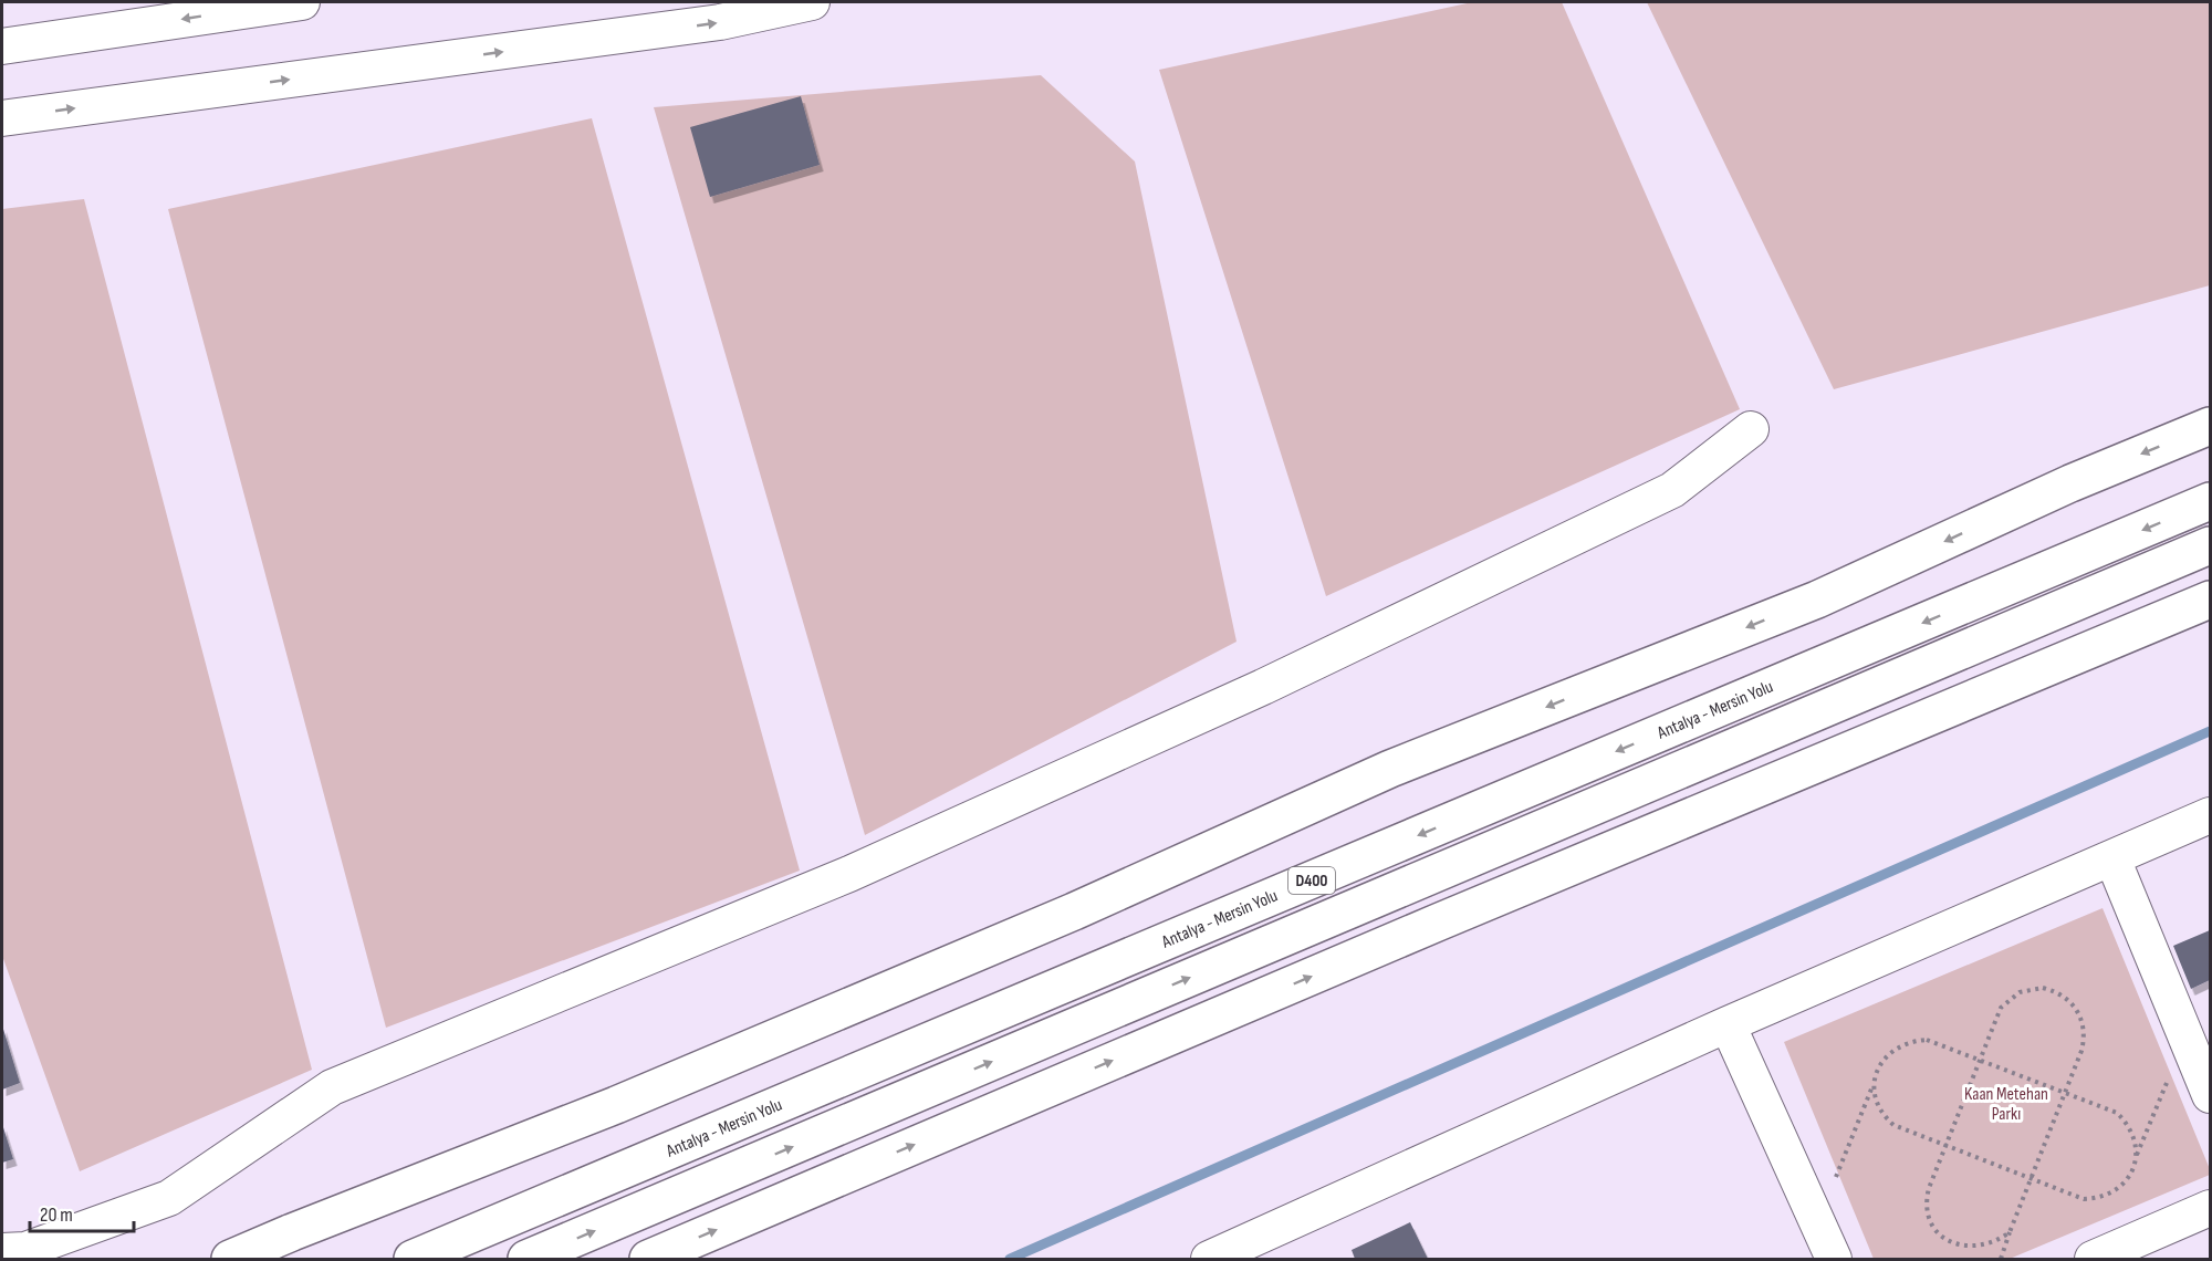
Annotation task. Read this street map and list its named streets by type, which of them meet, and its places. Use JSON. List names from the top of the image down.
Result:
{
  "streets": {
    "main road": ["Antalya - Mersin Yolu", "D400"]
  },
  "parks": ["Kaan Metehan Parkı"],
  "scale_bar": "20 m"
}
